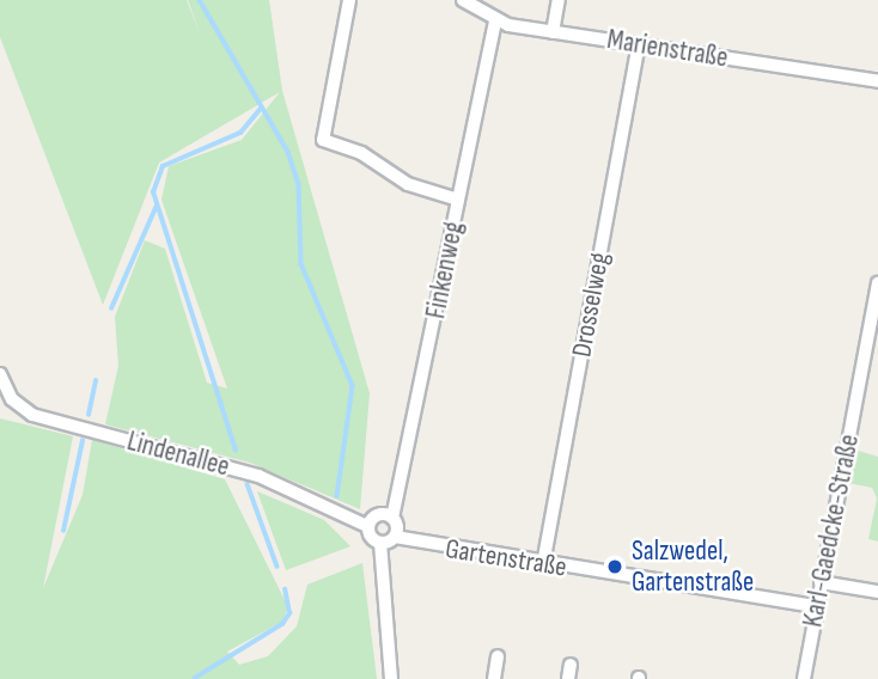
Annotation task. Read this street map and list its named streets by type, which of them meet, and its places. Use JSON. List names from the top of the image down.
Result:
{
  "streets": {
    "street": [
      "Marienstraße",
      "Finkenweg",
      "Drosselweg",
      "Lindenallee",
      "Karl-Gaedcke-Straße",
      "Gartenstraße"
    ]
  },
  "crossings": [
    ["Marienstraße", "Finkenweg"],
    ["Marienstraße", "Drosselweg"],
    ["Finkenweg", "Gartenstraße"],
    ["Drosselweg", "Gartenstraße"],
    ["Karl-Gaedcke-Straße", "Gartenstraße"]
  ],
  "places": ["Salzwedel, Gartenstraße"]
}
